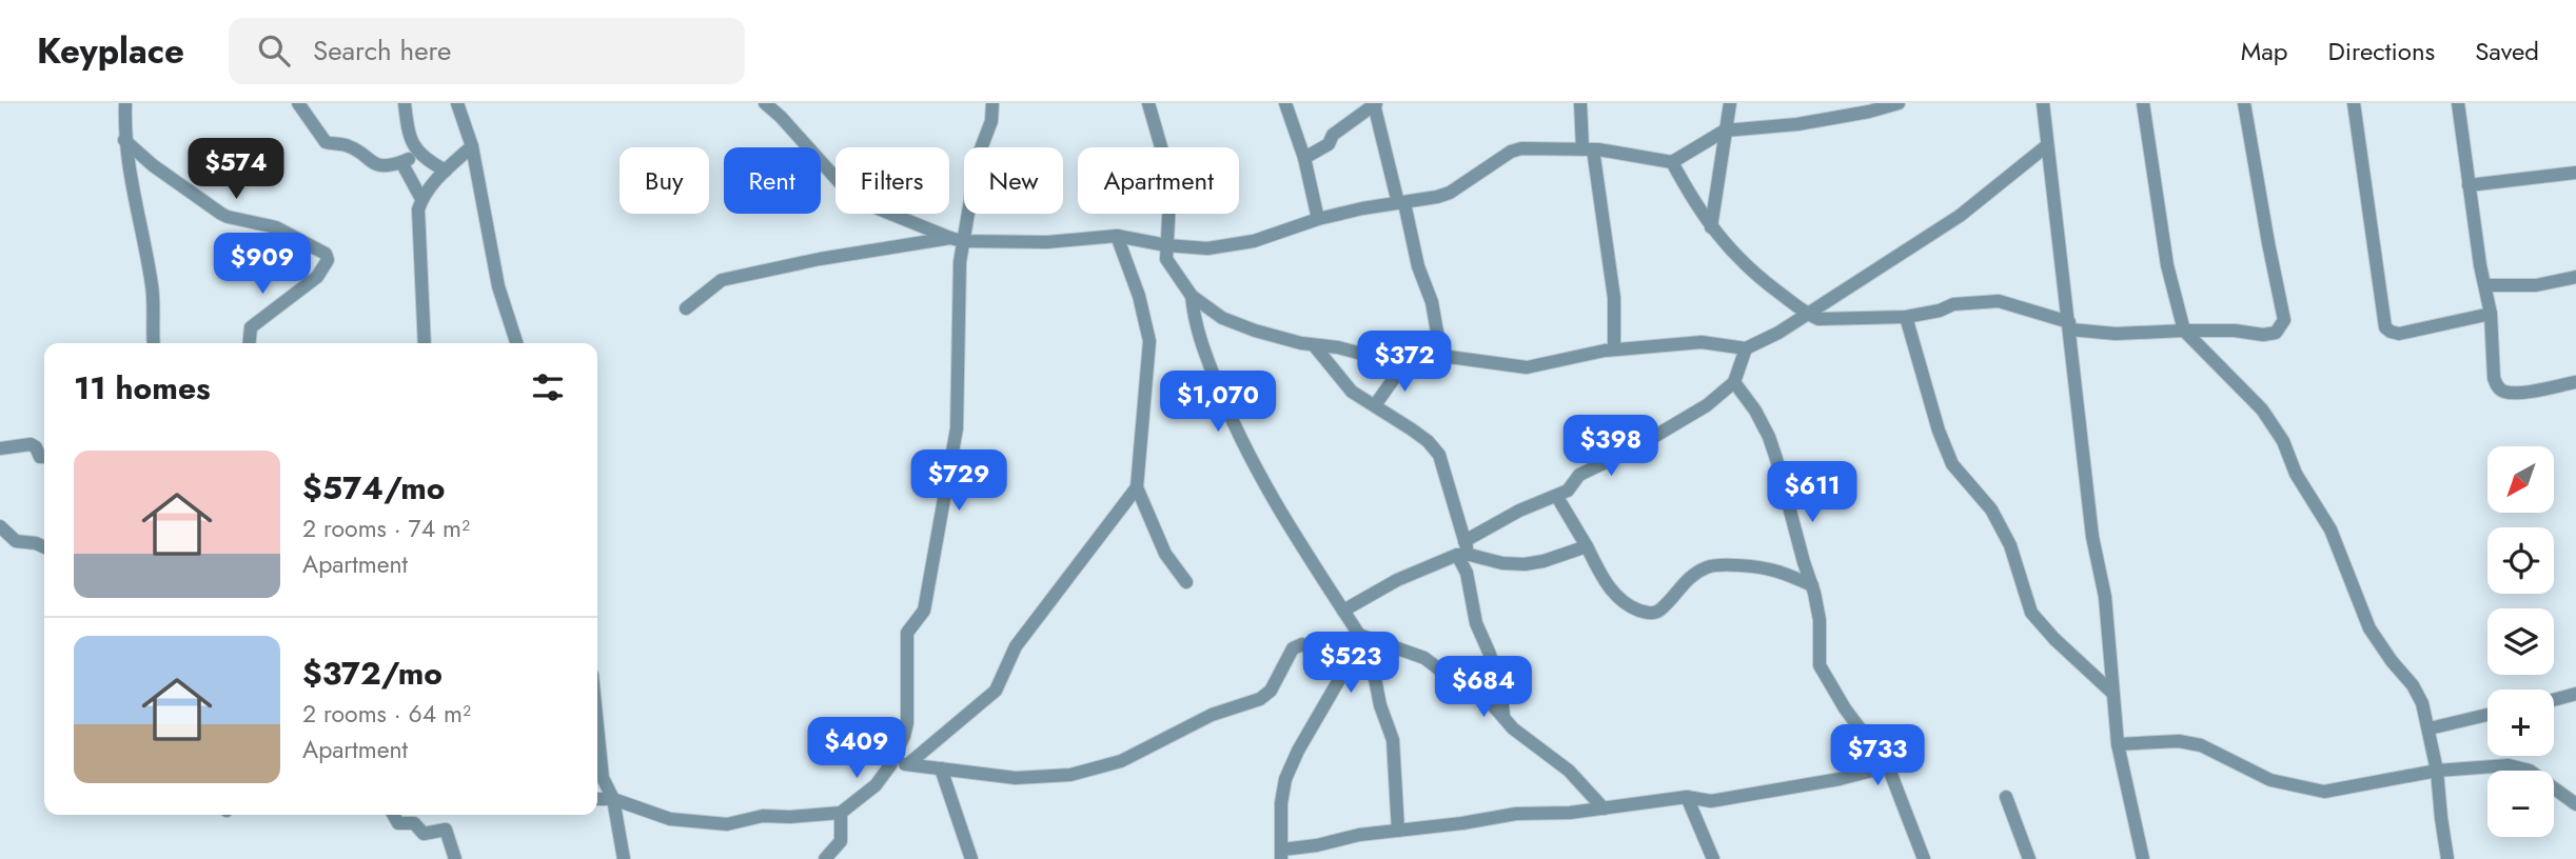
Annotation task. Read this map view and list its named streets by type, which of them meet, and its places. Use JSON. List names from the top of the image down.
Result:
{
  "north": "bottom left",
  "page": {
    "header": "Keyplace",
    "search": "Search here",
    "nav": ["Map", "Directions", "Saved"],
    "price": [
      "$574",
      "$909",
      "$372",
      "$1,070",
      "$398",
      "$729",
      "$611",
      "$523",
      "$684",
      "$409",
      "$733"
    ],
    "chip": [
      "Buy",
      "Rent",
      "Filters",
      "New",
      "Apartment"
    ],
    "heading": "11 homes",
    "list": [
      {
        "name": "$574/mo",
        "note": "2 rooms · 74 m² · Apartment"
      },
      {
        "name": "$372/mo",
        "note": "2 rooms · 64 m² · Apartment"
      }
    ],
    "map_buttons": ["+", "−"]
  }
}
